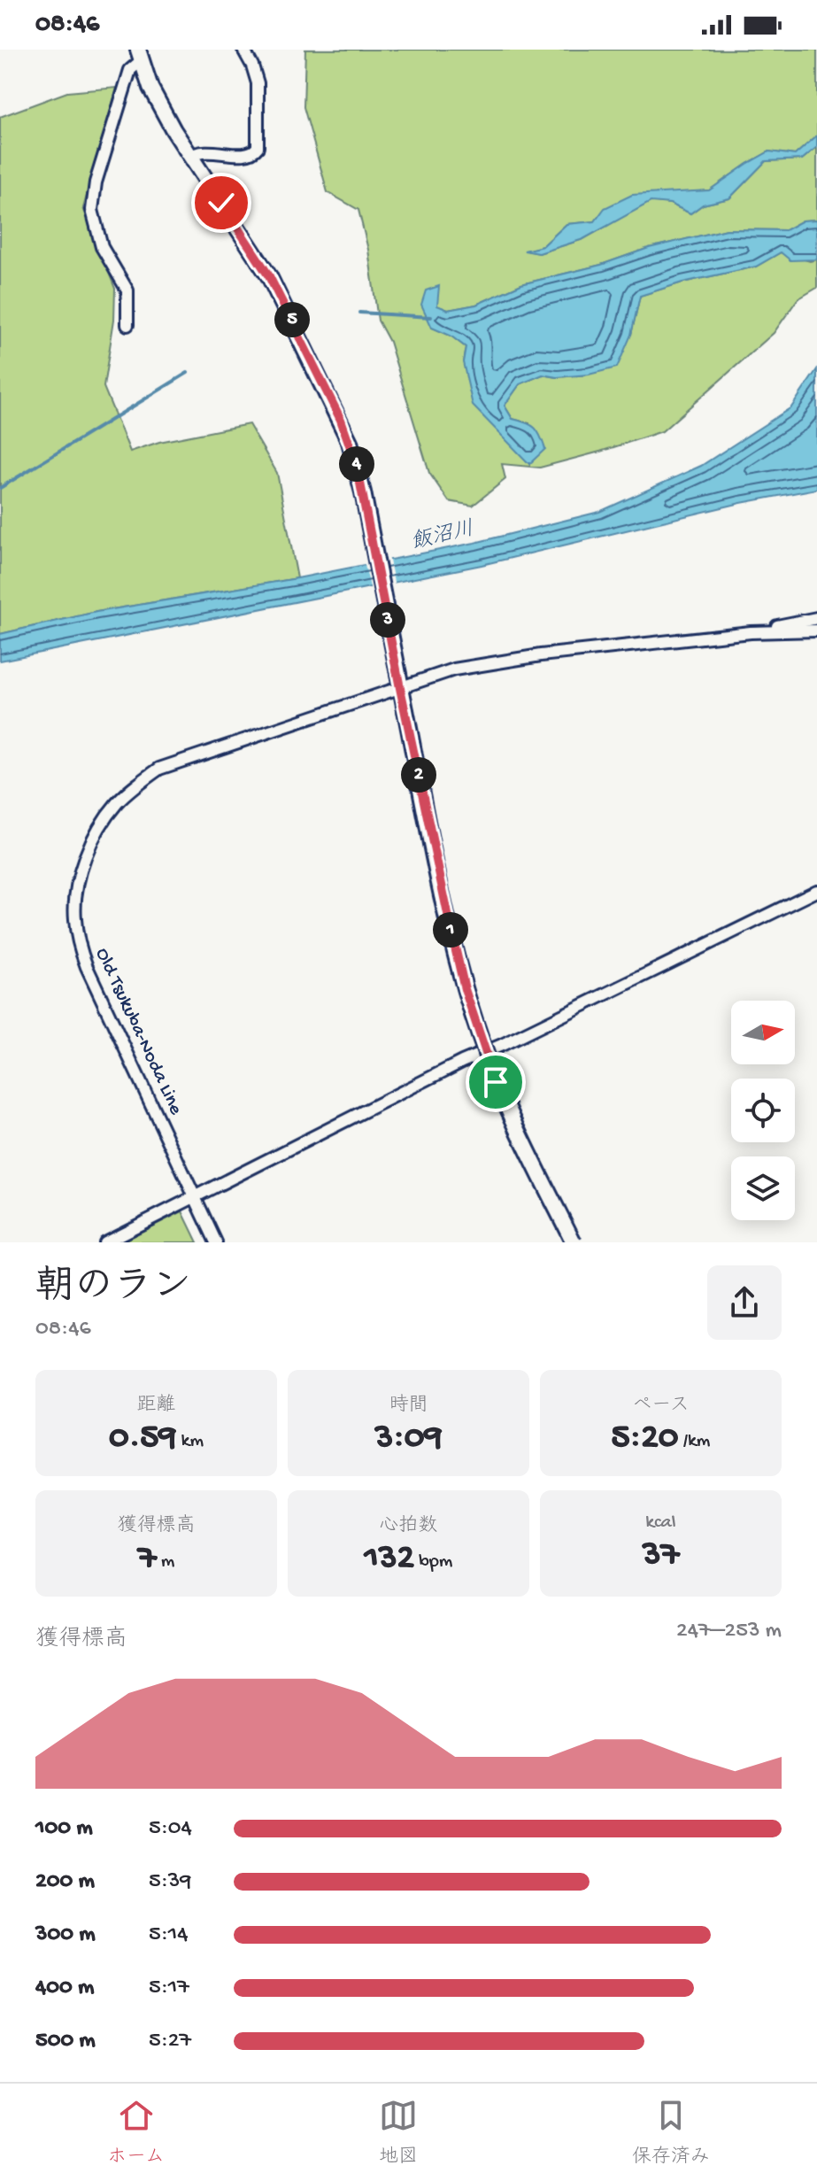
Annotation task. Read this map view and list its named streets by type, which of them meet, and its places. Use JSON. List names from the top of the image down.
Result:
{
  "streets": {
    "street": ["Old Tsukuba-Noda Line"]
  },
  "water": ["飯沼川"],
  "north": "right",
  "page": {
    "status": "08:46",
    "pins": [
      "5",
      "4",
      "3",
      "2",
      "1"
    ],
    "heading": ["朝のラン", "08:46"],
    "stats": [
      ["距離", "0.59 km"],
      ["時間", "3:09"],
      ["ペース", "5:20 /km"],
      ["獲得標高", "7 m"],
      ["心拍数", "132 bpm"],
      ["kcal", "37"]
    ],
    "chart": ["獲得標高", "247–253 m"],
    "list": [
      {
        "name": "100 m",
        "note": "5:04"
      },
      {
        "name": "200 m",
        "note": "5:39"
      },
      {
        "name": "300 m",
        "note": "5:14"
      },
      {
        "name": "400 m",
        "note": "5:17"
      },
      {
        "name": "500 m",
        "note": "5:27"
      }
    ],
    "tabs": ["ホーム", "地図", "保存済み"]
  }
}
